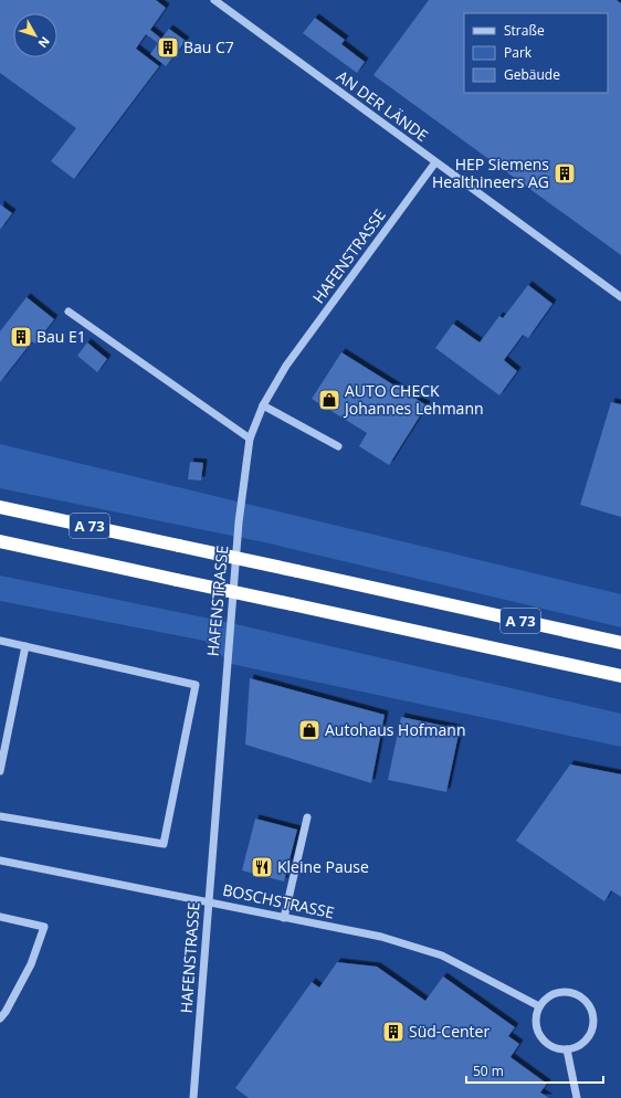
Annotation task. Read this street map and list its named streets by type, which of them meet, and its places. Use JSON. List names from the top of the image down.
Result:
{
  "streets": {
    "highway": ["A 73"],
    "street": ["AN DER LÄNDE", "HAFENSTRASSE", "BOSCHSTRASSE"]
  },
  "crossings": [
    ["AN DER LÄNDE", "HAFENSTRASSE"],
    ["HAFENSTRASSE", "BOSCHSTRASSE"]
  ],
  "places": {
    "building": [
      "Bau C7",
      "HEP Siemens Healthineers AG",
      "Bau E1",
      "Süd-Center"
    ],
    "shop": ["AUTO CHECK Johannes Lehmann", "Autohaus Hofmann"],
    "restaurant": ["Kleine Pause"]
  },
  "legend": ["Straße", "Park", "Gebäude"],
  "scale_bar": "50 m",
  "north": "bottom right"
}
